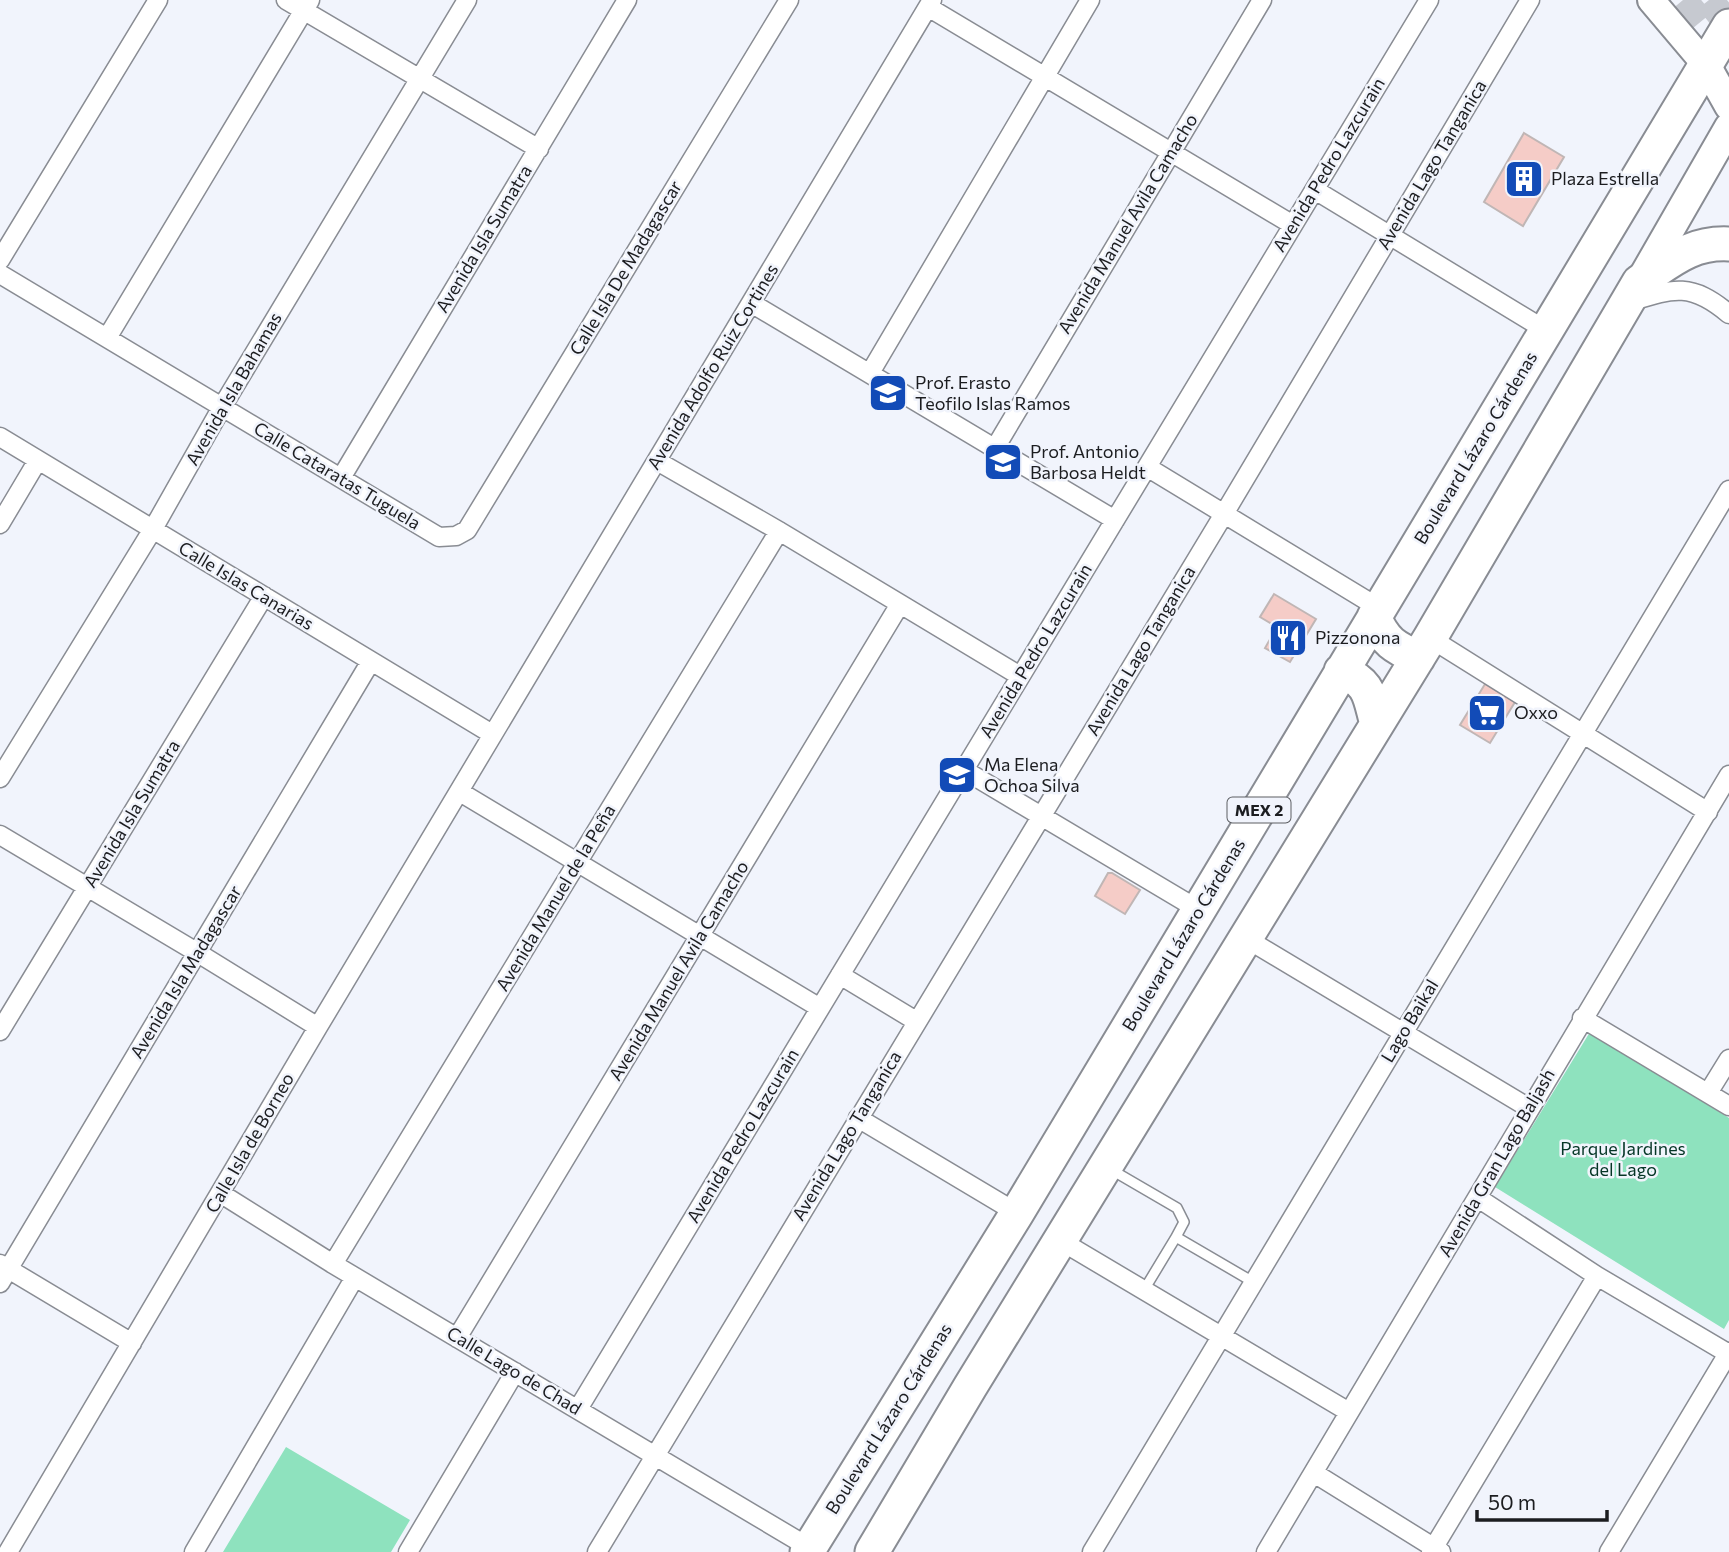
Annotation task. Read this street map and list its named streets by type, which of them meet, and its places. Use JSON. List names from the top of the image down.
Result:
{
  "streets": {
    "highway": ["Boulevard Lázaro Cárdenas", "MEX 2"],
    "street": [
      "Avenida Pedro Lazcurain",
      "Avenida Lago Tanganica",
      "Avenida Manuel Avila Camacho",
      "Avenida Isla Sumatra",
      "Calle Isla De Madagascar",
      "Avenida Adolfo Ruiz Cortines",
      "Avenida Isla Bahamas",
      "Calle Cataratas Tuguela",
      "Calle Islas Canarias",
      "Avenida Manuel de la Peña",
      "Avenida Isla Madagascar",
      "Lago Baikal",
      "Calle Isla de Borneo",
      "Avenida Gran Lago Baljash",
      "Calle Lago de Chad"
    ]
  },
  "crossings": [
    ["Avenida Pedro Lazcurain", "Calle Lago de Chad"],
    ["Avenida Lago Tanganica", "Calle Lago de Chad"],
    ["Avenida Manuel Avila Camacho", "Calle Lago de Chad"],
    ["Avenida Isla Sumatra", "Calle Cataratas Tuguela"],
    ["Avenida Isla Sumatra", "Calle Islas Canarias"],
    ["Calle Isla De Madagascar", "Calle Cataratas Tuguela"],
    ["Avenida Adolfo Ruiz Cortines", "Calle Islas Canarias"],
    ["Avenida Adolfo Ruiz Cortines", "Calle Isla de Borneo"],
    ["Avenida Isla Bahamas", "Calle Cataratas Tuguela"],
    ["Avenida Isla Bahamas", "Calle Islas Canarias"],
    ["Boulevard Lázaro Cárdenas", "Calle Lago de Chad"],
    ["Calle Islas Canarias", "Avenida Isla Madagascar"],
    ["Calle Islas Canarias", "Calle Isla de Borneo"],
    ["Avenida Manuel de la Peña", "Calle Lago de Chad"],
    ["Calle Isla de Borneo", "Calle Lago de Chad"]
  ],
  "parks": ["Parque Jardines del Lago"],
  "places": {
    "building": ["Plaza Estrella"],
    "school or university": ["Prof. Erasto Teofilo Islas Ramos", "Prof. Antonio Barbosa Heldt", "Ma Elena Ochoa Silva"],
    "restaurant": ["Pizzonona"],
    "supermarket": ["Oxxo"]
  },
  "scale_bar": "50 m"
}
